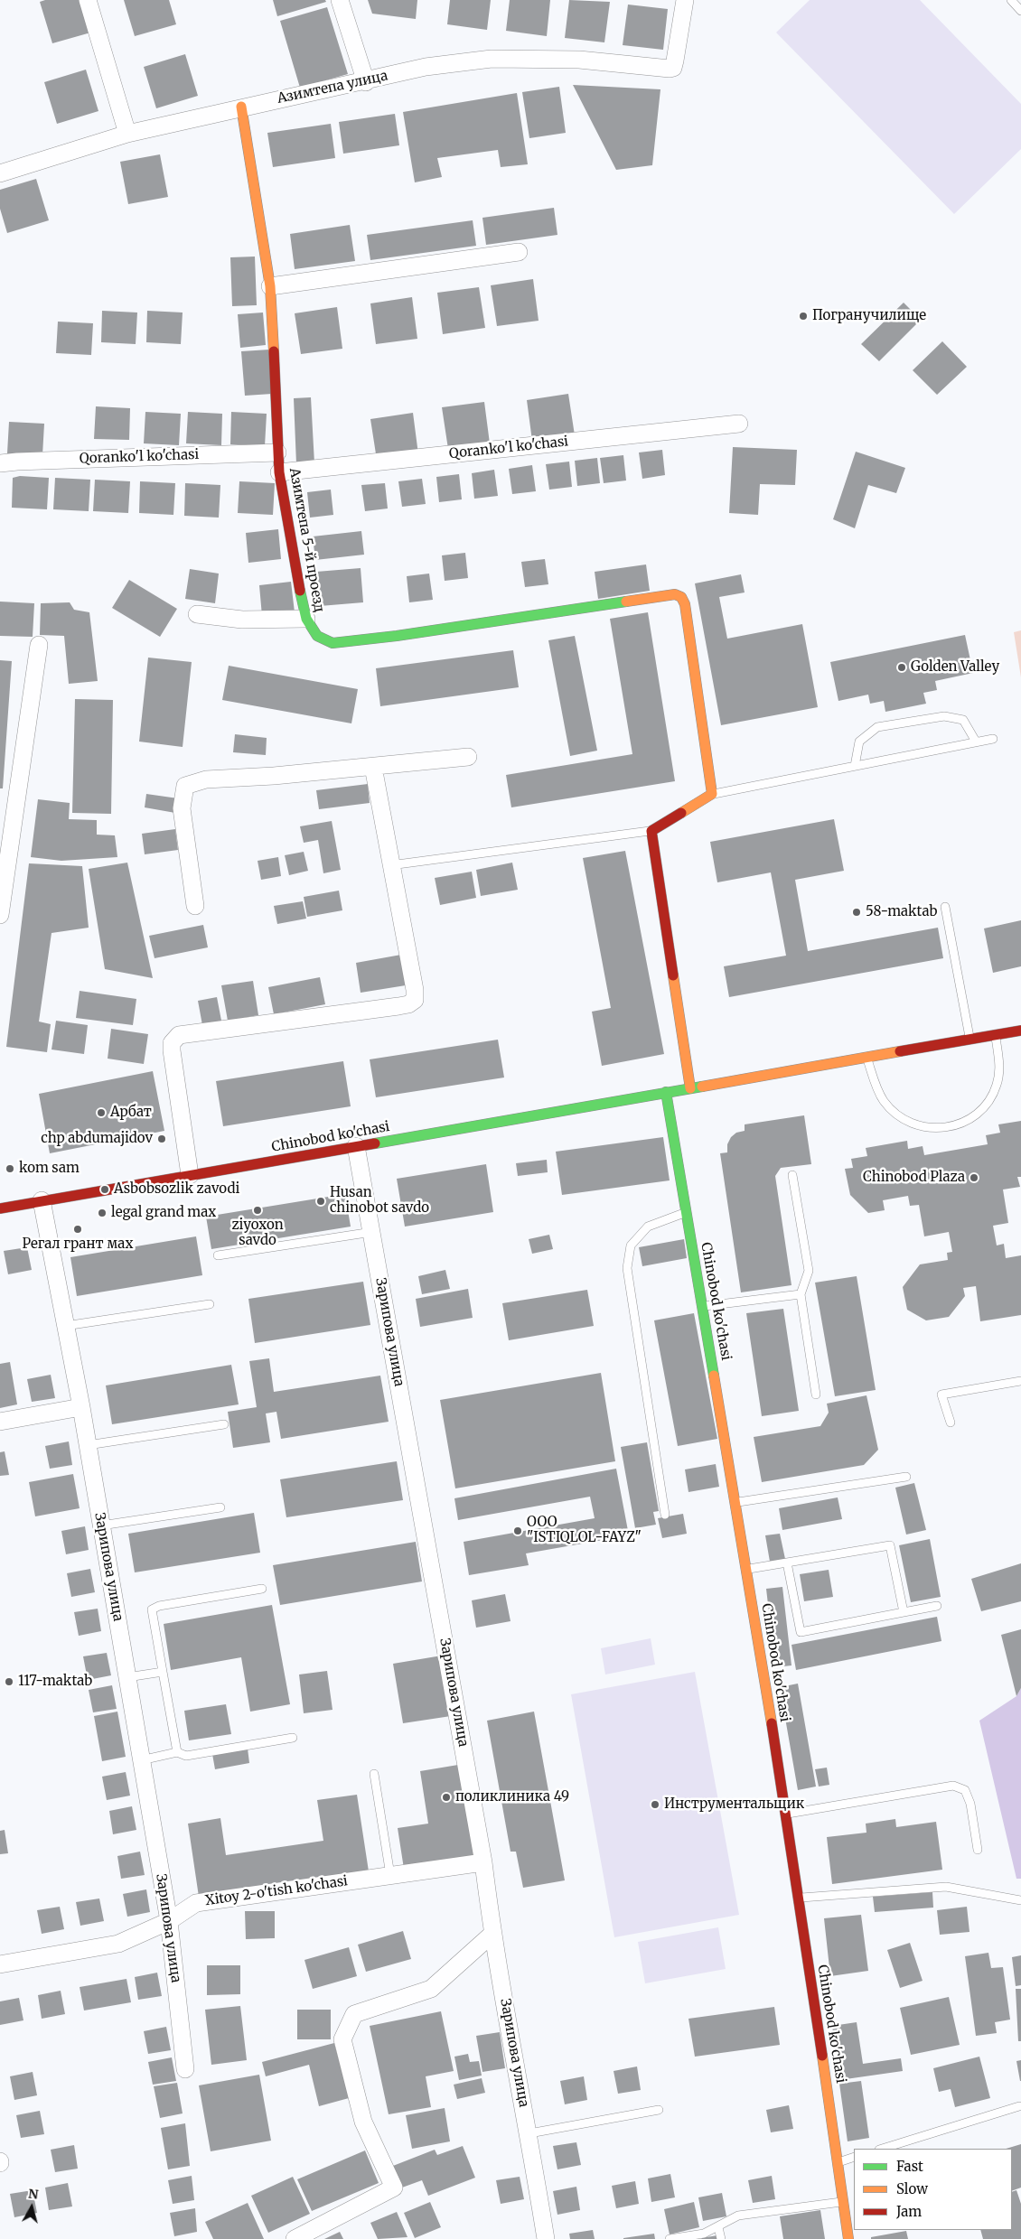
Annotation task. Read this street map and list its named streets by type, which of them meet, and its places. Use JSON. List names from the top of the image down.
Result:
{
  "streets": {
    "street": [
      "Азимтепа улица",
      "Qoranko'l ko'chasi",
      "Азимтепа 5-й проезд",
      "Chinobod ko'chasi",
      "Зарипова улица",
      "Xitoy 2-o'tish ko'chasi"
    ]
  },
  "crossings": [
    ["Азимтепа улица", "Азимтепа 5-й проезд"],
    ["Qoranko'l ko'chasi", "Азимтепа 5-й проезд"],
    ["Chinobod ko'chasi", "Зарипова улица"],
    ["Зарипова улица", "Xitoy 2-o'tish ko'chasi"]
  ],
  "places": [
    "Погранучилище",
    "Golden Valley",
    "58-maktab",
    "Арбат",
    "chp abdumajidov",
    "kom sam",
    "Chinobod Plaza",
    "Asbobsozlik zavodi",
    "Husan chinobot savdo",
    "ziyoxon savdo",
    "legal grand max",
    "Регал грант мах",
    "ООО \"ISTIQLOL-FAYZ\"",
    "117-maktab",
    "поликлиника 49",
    "Инструментальщик"
  ],
  "legend": ["Fast", "Slow", "Jam"],
  "north": "top"
}
